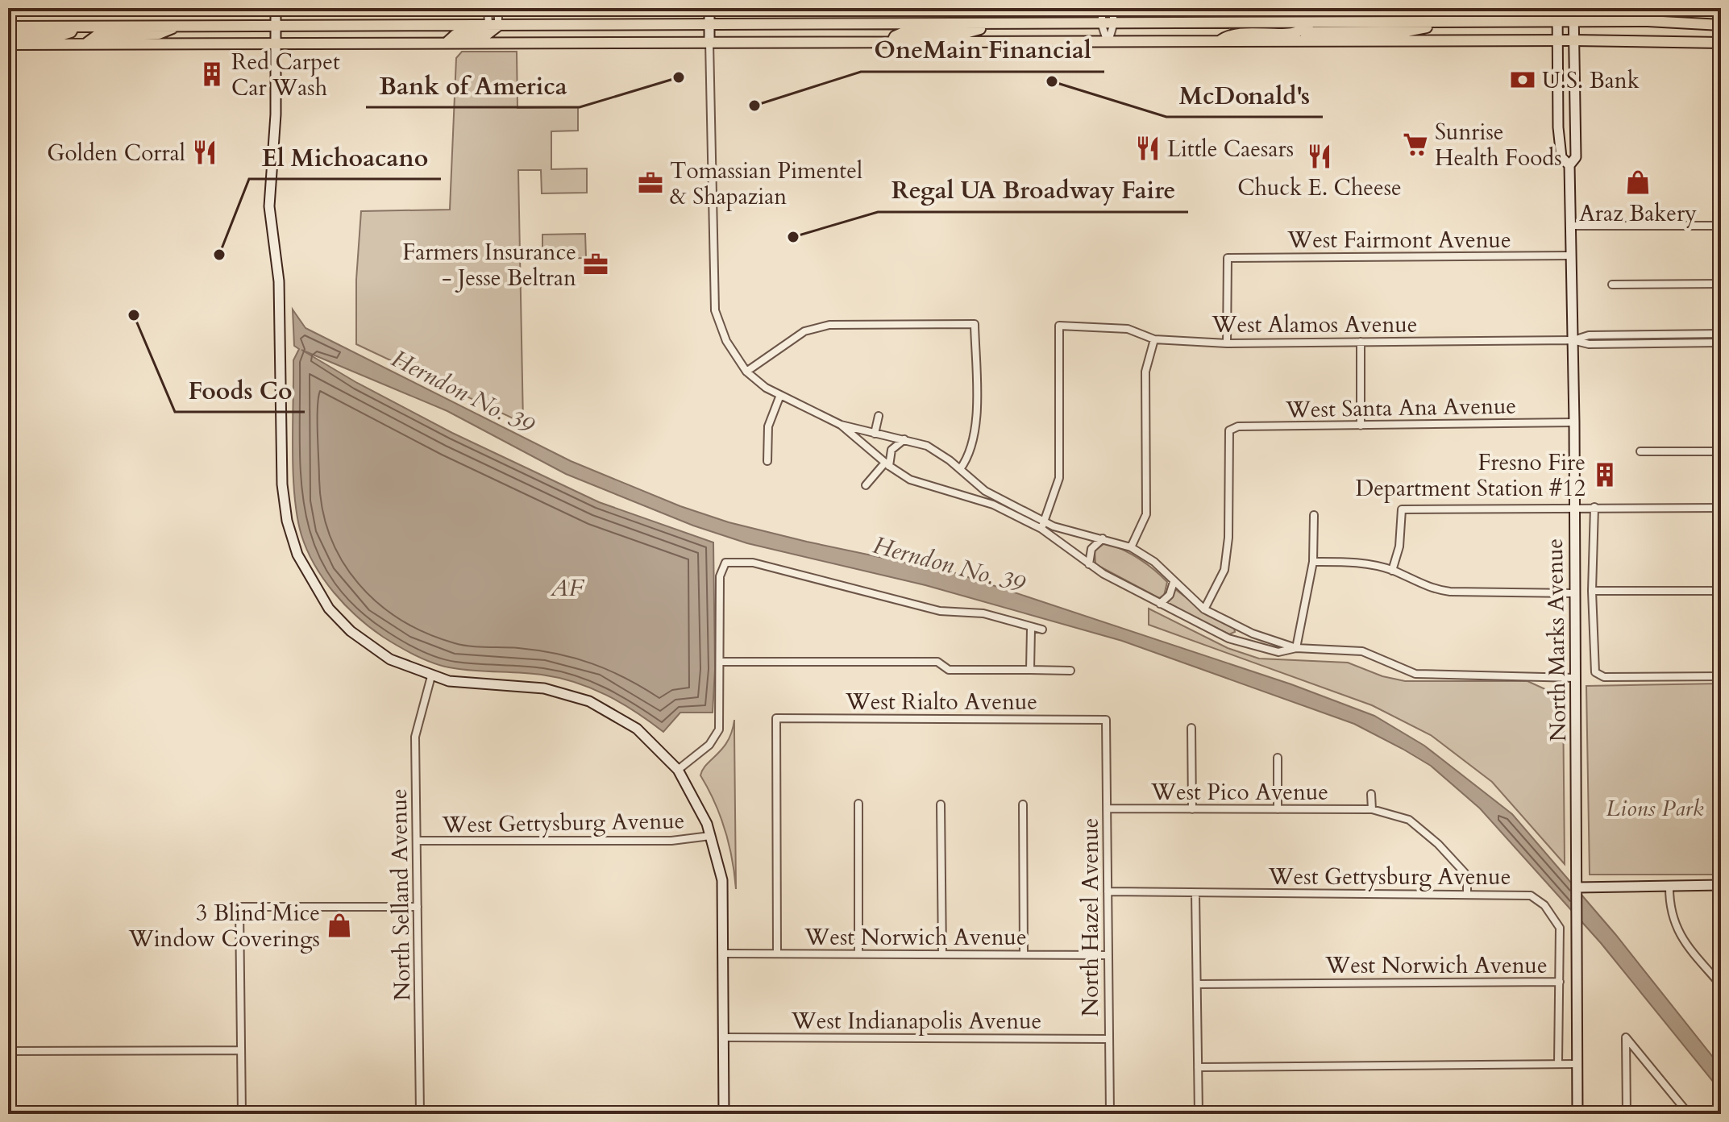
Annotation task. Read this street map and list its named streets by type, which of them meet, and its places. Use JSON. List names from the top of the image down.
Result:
{
  "streets": {
    "street": [
      "West Fairmont Avenue",
      "West Alamos Avenue",
      "West Santa Ana Avenue",
      "North Marks Avenue",
      "West Rialto Avenue",
      "West Pico Avenue",
      "West Gettysburg Avenue",
      "North Selland Avenue",
      "North Hazel Avenue",
      "West Norwich Avenue",
      "West Indianapolis Avenue"
    ]
  },
  "crossings": [
    ["West Fairmont Avenue", "West Alamos Avenue"],
    ["West Fairmont Avenue", "North Marks Avenue"],
    ["West Alamos Avenue", "North Marks Avenue"],
    ["West Santa Ana Avenue", "North Marks Avenue"],
    ["West Rialto Avenue", "North Hazel Avenue"],
    ["West Rialto Avenue", "West Norwich Avenue"],
    ["West Pico Avenue", "West Gettysburg Avenue"],
    ["West Pico Avenue", "North Hazel Avenue"],
    ["West Gettysburg Avenue", "North Selland Avenue"],
    ["West Gettysburg Avenue", "North Hazel Avenue"],
    ["West Gettysburg Avenue", "West Norwich Avenue"],
    ["North Hazel Avenue", "West Norwich Avenue"],
    ["North Hazel Avenue", "West Indianapolis Avenue"]
  ],
  "water": ["Herndon No. 39", "AF"],
  "parks": ["Lions Park"],
  "places": {
    "building": ["Red Carpet Car Wash", "Fresno Fire Department Station #12"],
    "other": [
      "Bank of America",
      "McDonald's",
      "OneMain Financial",
      "Regal UA Broadway Faire",
      "El Michoacano",
      "Foods Co"
    ],
    "bank": ["U.S. Bank"],
    "supermarket": ["Sunrise Health Foods"],
    "restaurant": ["Little Caesars", "Golden Corral", "Chuck E. Cheese"],
    "shop": ["Araz Bakery", "3 Blind Mice Window Coverings"],
    "office": ["Tomassian Pimentel & Shapazian", "Farmers Insurance - Jesse Beltran"]
  }
}
